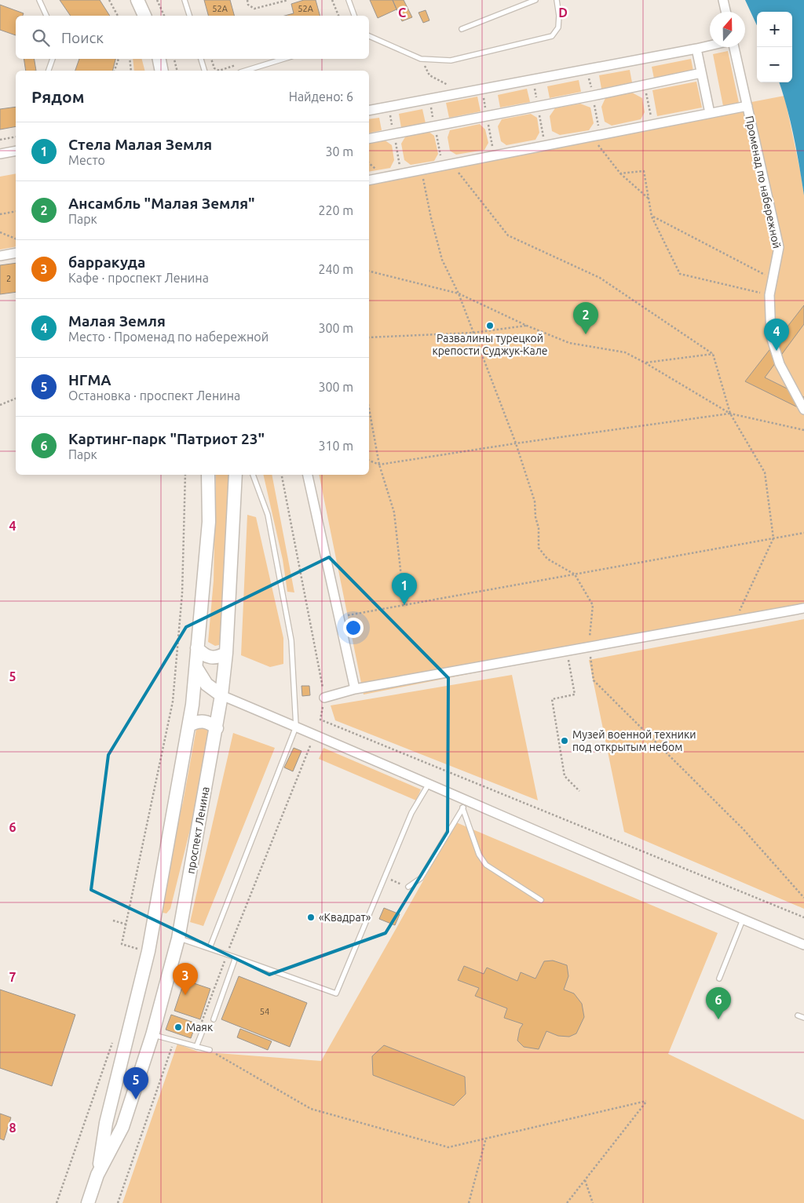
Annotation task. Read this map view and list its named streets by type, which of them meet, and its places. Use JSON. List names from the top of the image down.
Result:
{
  "streets": {
    "street": ["Променад по набережной", "проспект Ленина"]
  },
  "places": [
    "Развалины турецкой крепости Суджук-Кале",
    "Музей военной техники под открытым небом",
    "«Квадрат»",
    "Маяк"
  ],
  "house_numbers": [
    "52А",
    "52А",
    "2",
    "54"
  ],
  "north": "top",
  "page": {
    "map_buttons": ["+", "−"],
    "search": "Поиск",
    "heading": ["Рядом", "Найдено: 6"],
    "list": [
      {
        "mark": "1",
        "name": "Стела Малая Земля",
        "note": "Место",
        "value": "30 m"
      },
      {
        "mark": "2",
        "name": "Ансамбль \"Малая Земля\"",
        "note": "Парк",
        "value": "220 m"
      },
      {
        "mark": "3",
        "name": "барракуда",
        "note": "Кафе · проспект Ленина",
        "value": "240 m"
      },
      {
        "mark": "4",
        "name": "Малая Земля",
        "note": "Место · Променад по набережной",
        "value": "300 m"
      },
      {
        "mark": "5",
        "name": "НГМА",
        "note": "Остановка · проспект Ленина",
        "value": "300 m"
      },
      {
        "mark": "6",
        "name": "Картинг-парк \"Патриот 23\"",
        "note": "Парк",
        "value": "310 m"
      }
    ],
    "pins": [
      "2",
      "4",
      "1",
      "3",
      "6",
      "5"
    ]
  },
  "grid": {
    "columns": ["C", "D"],
    "rows": [
      "4",
      "5",
      "6",
      "7",
      "8"
    ]
  }
}
